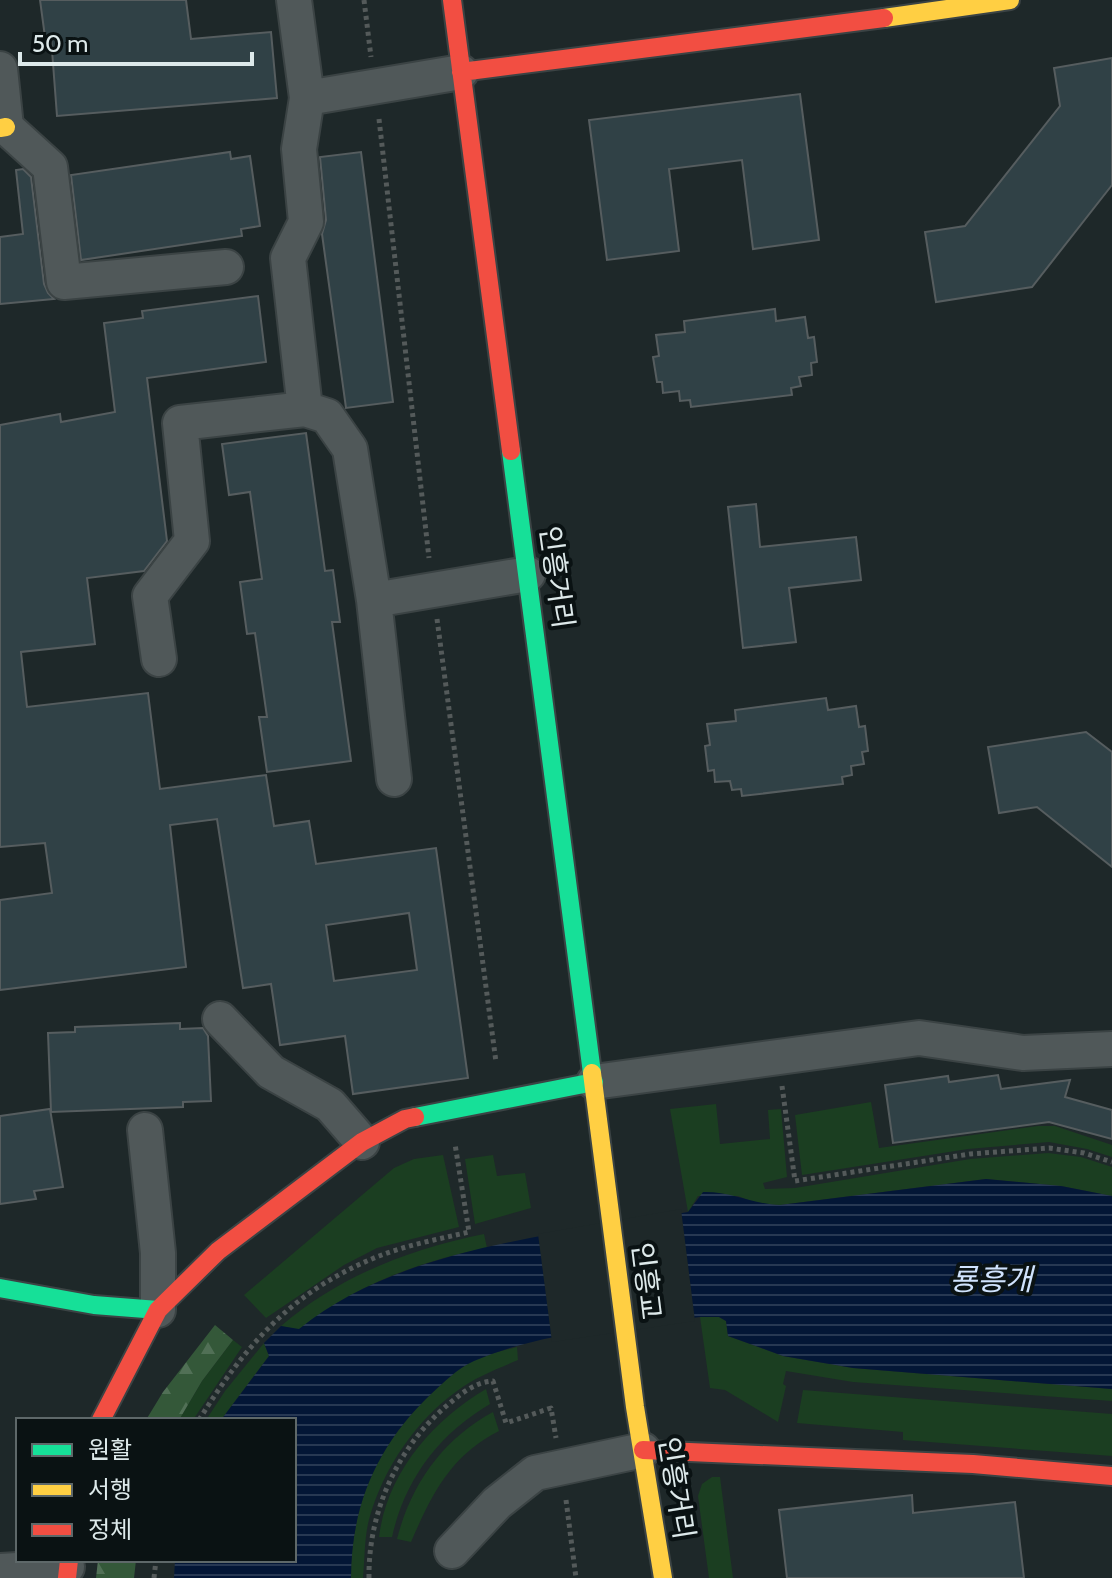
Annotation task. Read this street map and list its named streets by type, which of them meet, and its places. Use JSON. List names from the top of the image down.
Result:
{
  "streets": {
    "street": ["인흥거리", "인흥교"]
  },
  "crossings": [
    ["인흥거리", "인흥교"]
  ],
  "water": ["룡흥개"],
  "legend": ["원활", "서행", "정체"],
  "scale_bar": "50 m"
}
